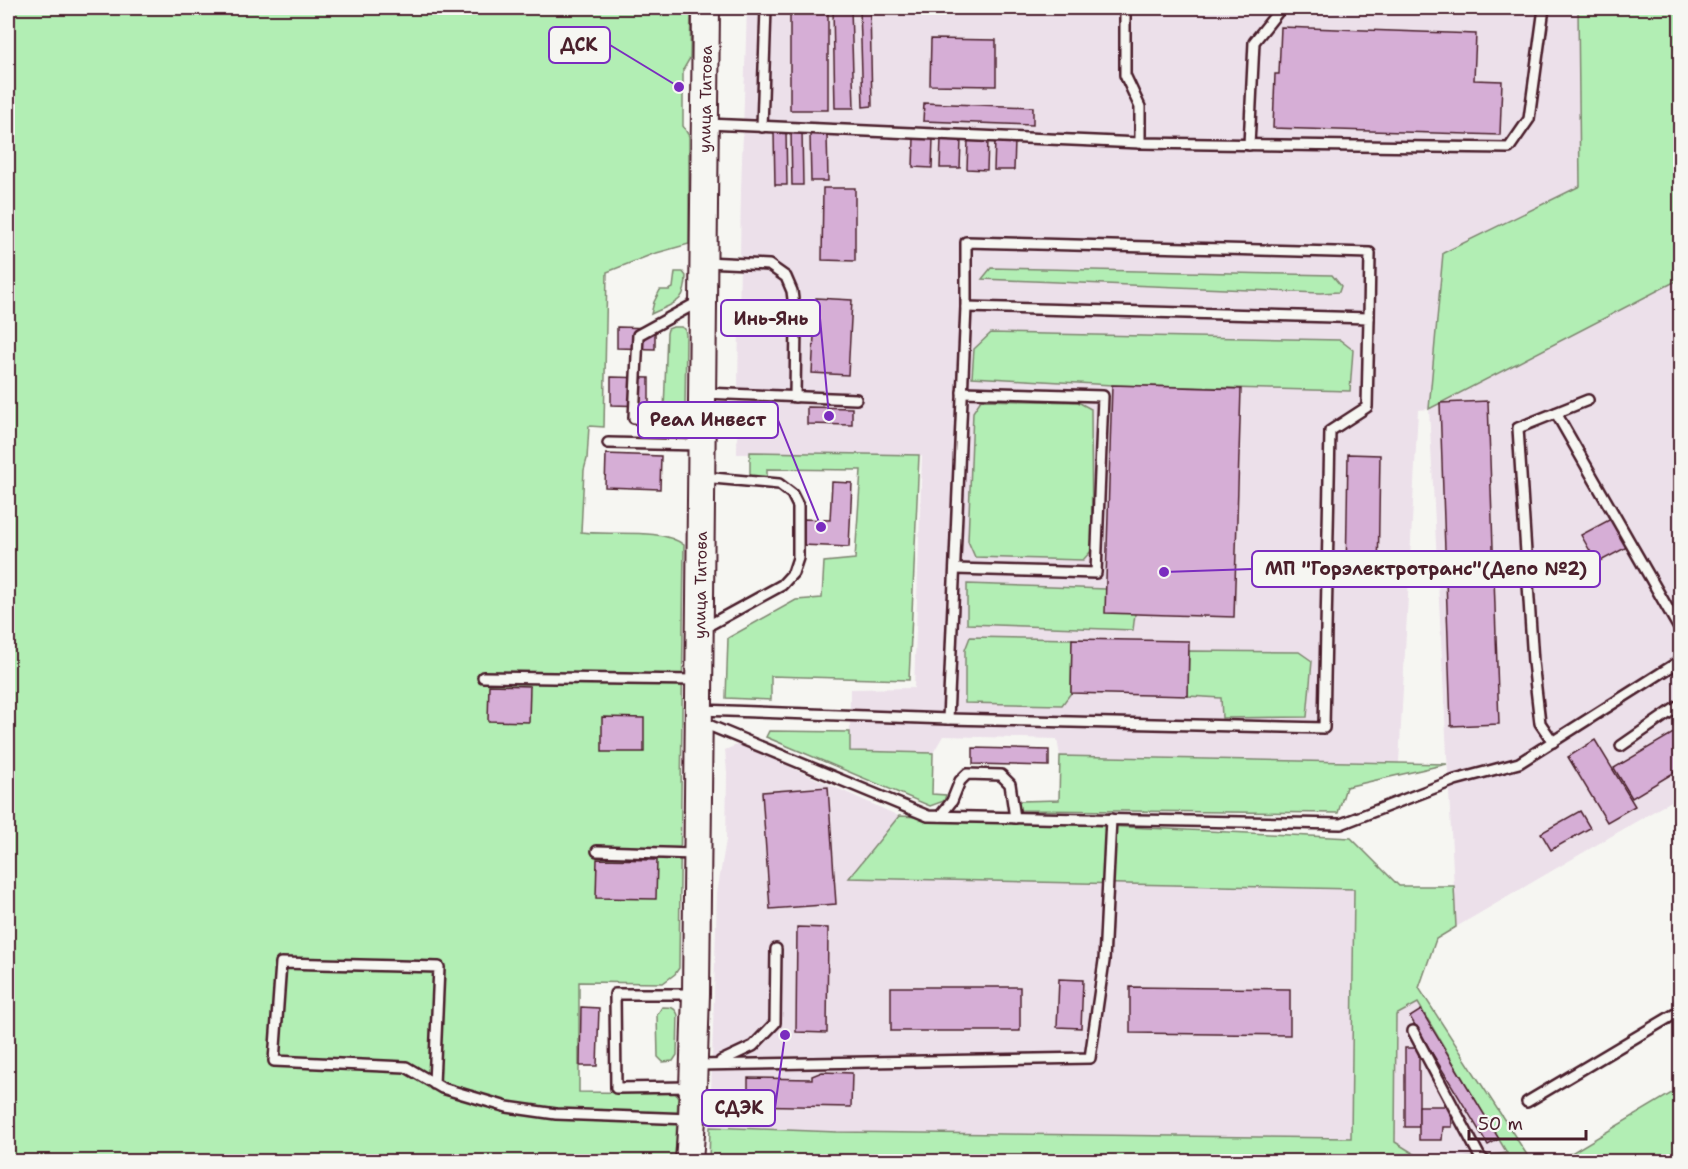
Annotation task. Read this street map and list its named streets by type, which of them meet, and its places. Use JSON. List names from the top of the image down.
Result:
{
  "streets": {
    "main road": ["улица Титова"]
  },
  "places": [
    "ДСК",
    "Инь-Янь",
    "Реал Инвест",
    "МП \"Горэлектротранс\"(Депо №2)",
    "СДЭК"
  ],
  "scale_bar": "50 m"
}
